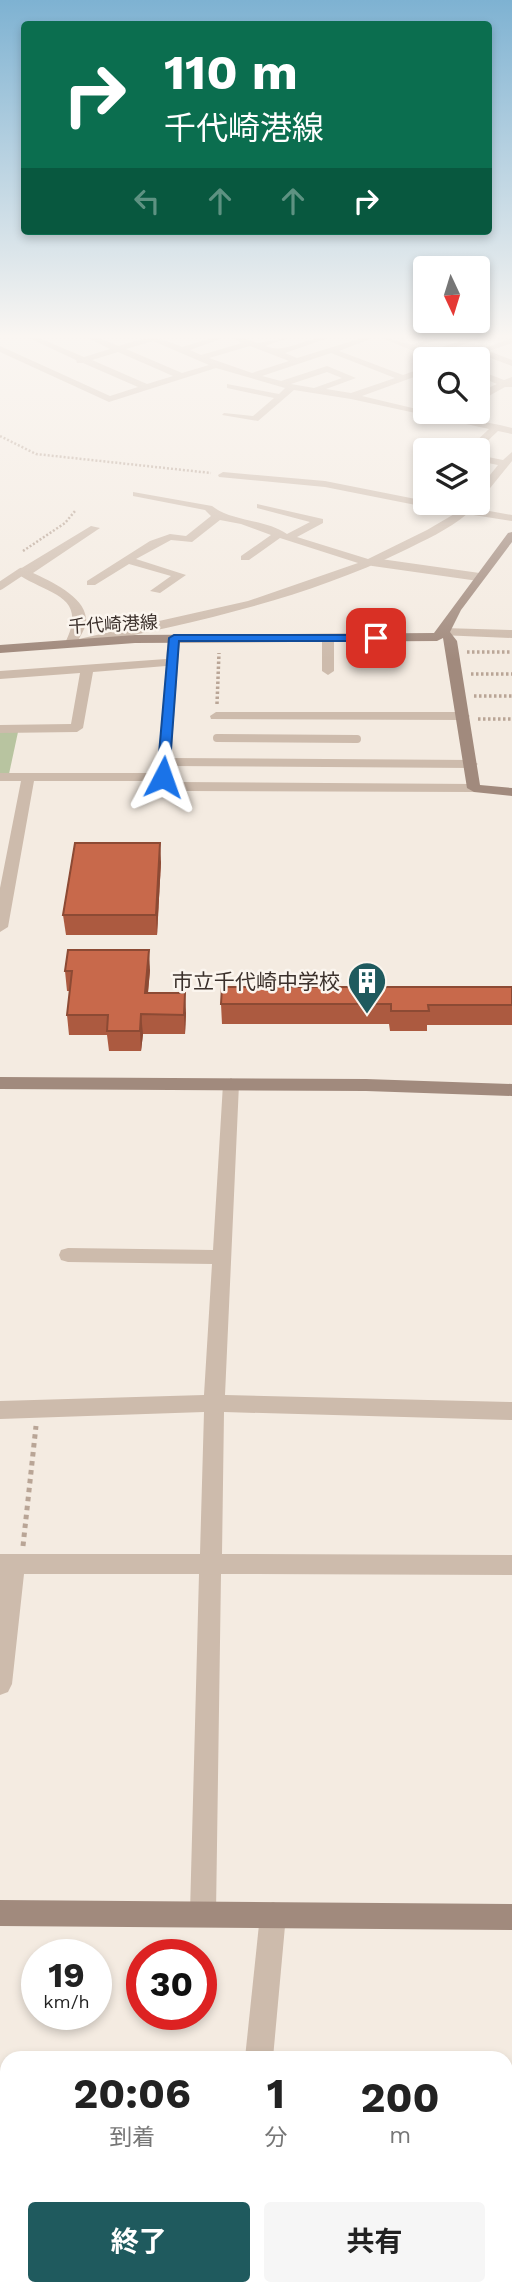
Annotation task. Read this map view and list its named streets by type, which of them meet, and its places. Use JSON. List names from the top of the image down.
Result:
{
  "streets": {
    "street": ["千代崎港線"]
  },
  "places": {
    "building": ["市立千代崎中学校"]
  },
  "north": "bottom",
  "page": {
    "turn": ["110 m", "千代崎港線"],
    "speed": "19 km/h",
    "limit": "30",
    "eta": [
      "20:06",
      "到着",
      "1",
      "分",
      "200",
      "m"
    ],
    "buttons": ["終了", "共有"]
  }
}
